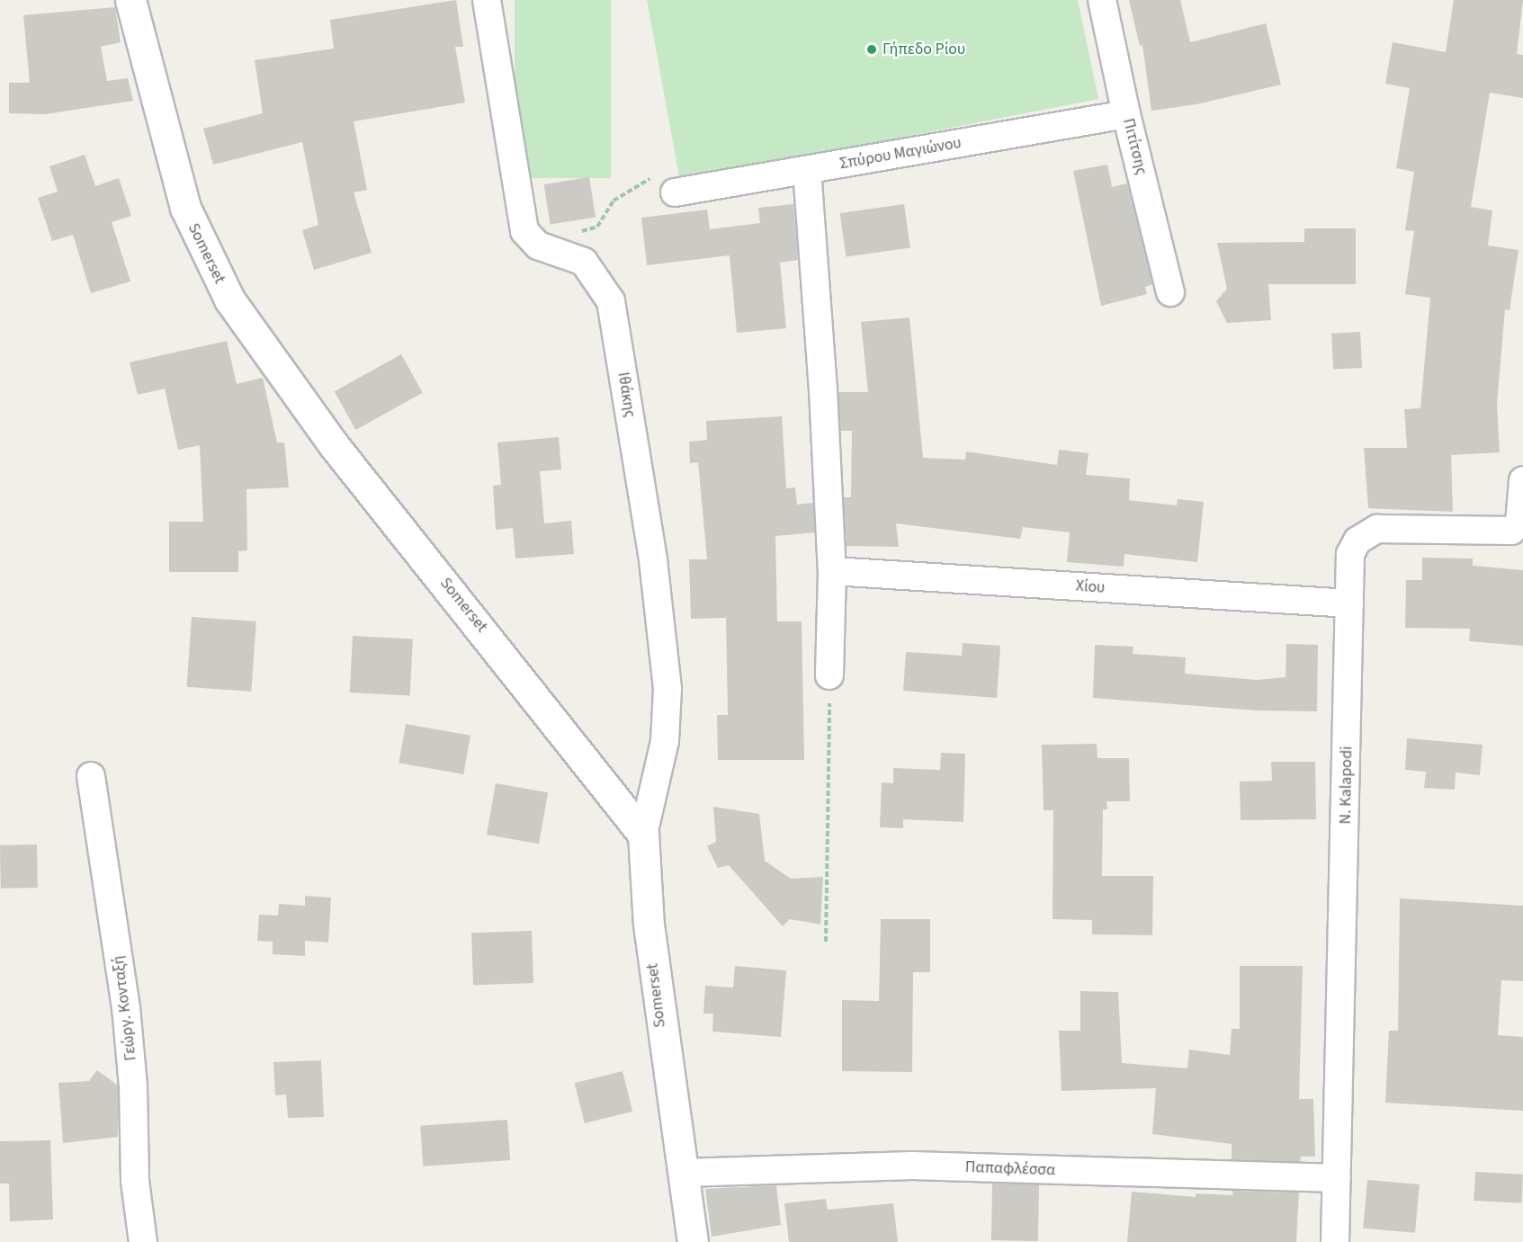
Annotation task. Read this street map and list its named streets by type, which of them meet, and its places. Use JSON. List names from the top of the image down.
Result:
{
  "streets": {
    "street": [
      "Πιτίτσης",
      "Σπύρου Μαγιώνου",
      "Somerset",
      "Ιθάκης",
      "Χίου",
      "N. Kalapodi",
      "Γεώργ. Κονταξή",
      "Παπαφλέσσα"
    ]
  },
  "crossings": [
    ["Πιτίτσης", "Σπύρου Μαγιώνου"],
    ["Somerset", "Ιθάκης"],
    ["Somerset", "Παπαφλέσσα"],
    ["Χίου", "N. Kalapodi"],
    ["N. Kalapodi", "Παπαφλέσσα"]
  ],
  "places": ["Γήπεδο Ρίου"]
}
